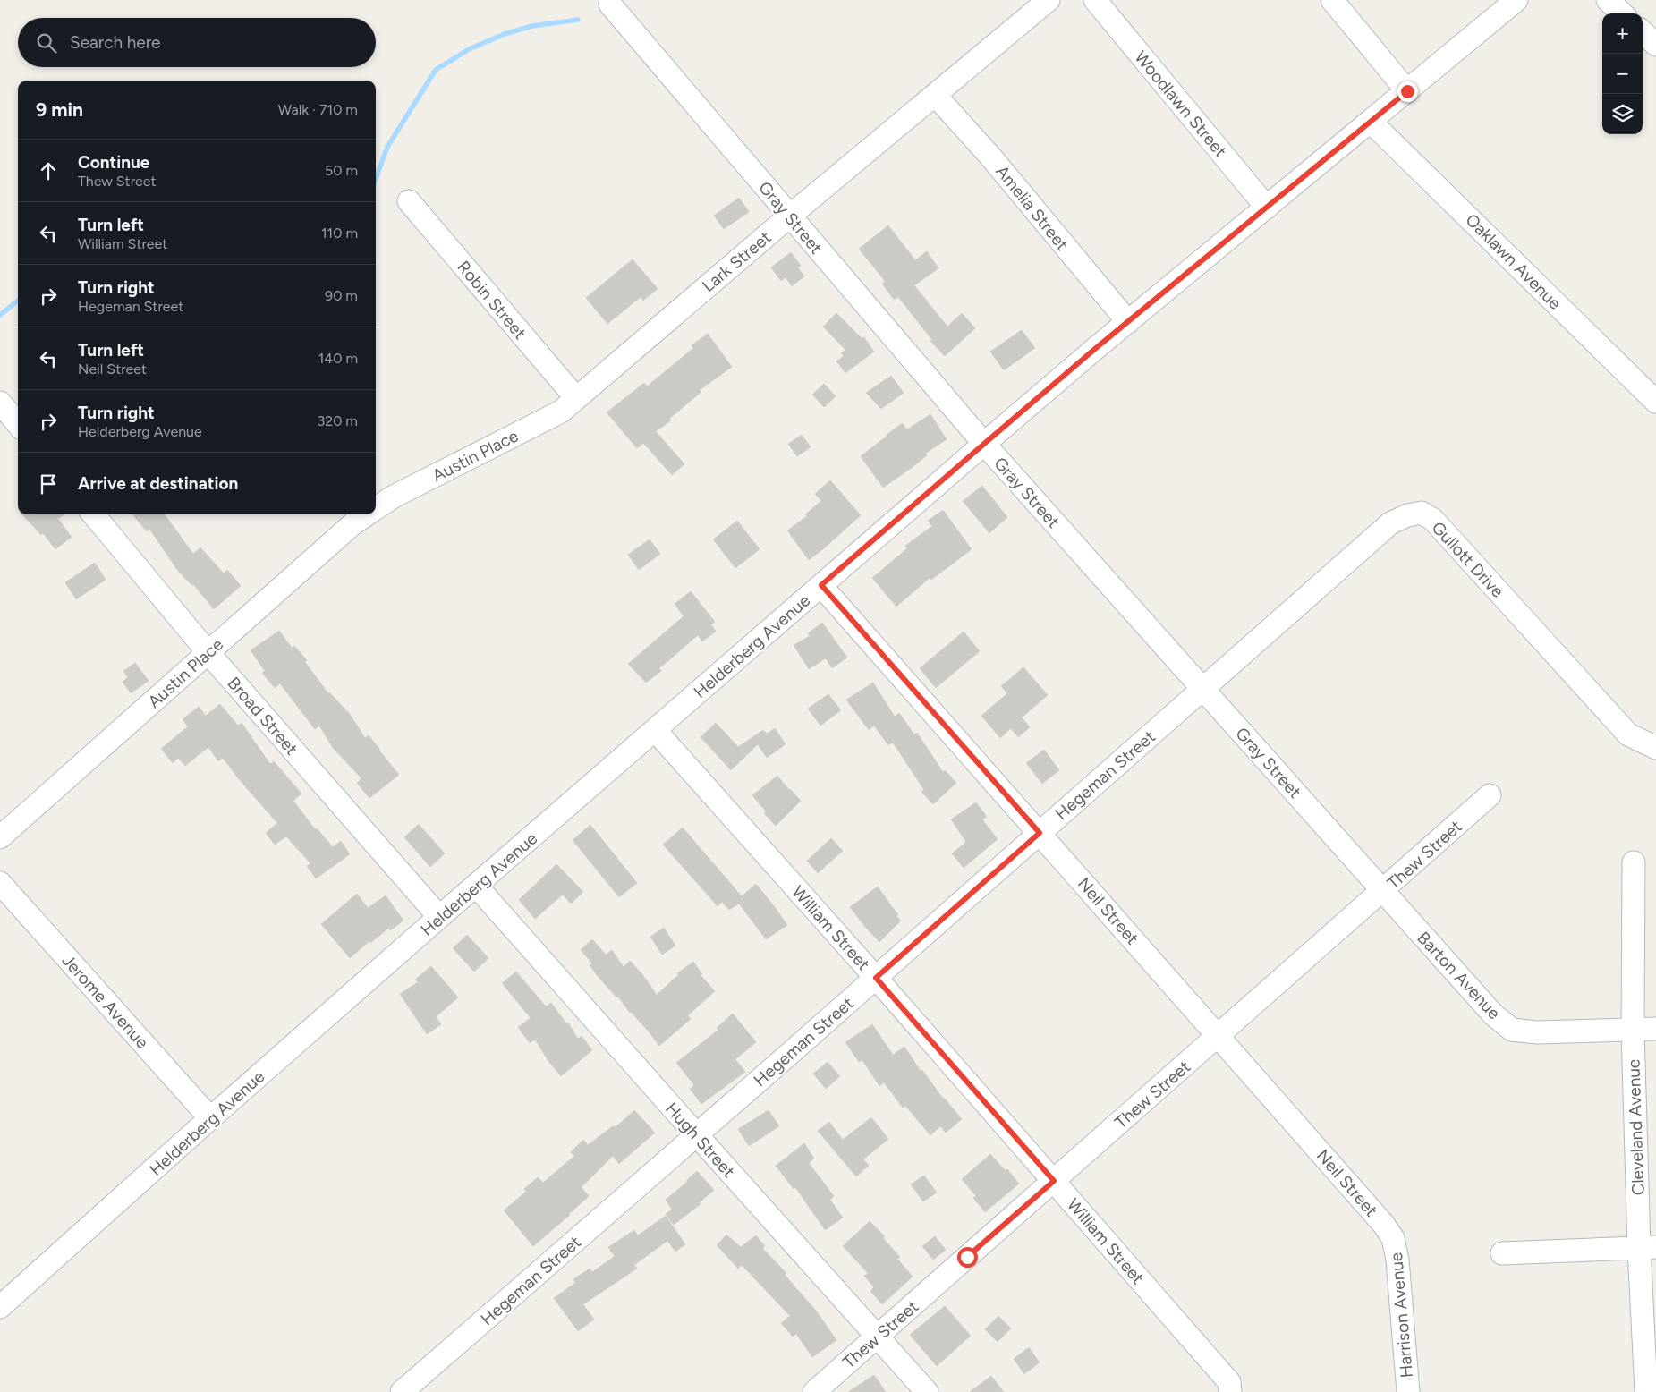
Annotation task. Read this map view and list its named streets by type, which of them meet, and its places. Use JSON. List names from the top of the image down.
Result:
{
  "streets": {
    "street": [
      "Woodlawn Street",
      "Amelia Street",
      "Gray Street",
      "Lark Street",
      "Oaklawn Avenue",
      "Robin Street",
      "Austin Place",
      "Gullott Drive",
      "Helderberg Avenue",
      "Broad Street",
      "Hegeman Street",
      "Thew Street",
      "Neil Street",
      "William Street",
      "Barton Avenue",
      "Jerome Avenue",
      "Cleveland Avenue",
      "Hugh Street",
      "Harrison Avenue"
    ]
  },
  "crossings": [
    ["Woodlawn Street", "Helderberg Avenue"],
    ["Amelia Street", "Lark Street"],
    ["Amelia Street", "Helderberg Avenue"],
    ["Gray Street", "Lark Street"],
    ["Gray Street", "Gullott Drive"],
    ["Gray Street", "Helderberg Avenue"],
    ["Gray Street", "Hegeman Street"],
    ["Gray Street", "Thew Street"],
    ["Gray Street", "Barton Avenue"],
    ["Lark Street", "Robin Street"],
    ["Lark Street", "Austin Place"],
    ["Oaklawn Avenue", "Helderberg Avenue"],
    ["Robin Street", "Austin Place"],
    ["Austin Place", "Broad Street"],
    ["Gullott Drive", "Hegeman Street"],
    ["Helderberg Avenue", "Broad Street"],
    ["Helderberg Avenue", "Neil Street"],
    ["Helderberg Avenue", "William Street"],
    ["Helderberg Avenue", "Jerome Avenue"],
    ["Helderberg Avenue", "Hugh Street"],
    ["Hegeman Street", "Neil Street"],
    ["Hegeman Street", "William Street"],
    ["Hegeman Street", "Hugh Street"],
    ["Thew Street", "Neil Street"],
    ["Thew Street", "William Street"],
    ["Thew Street", "Barton Avenue"],
    ["Thew Street", "Hugh Street"],
    ["Neil Street", "Harrison Avenue"],
    ["Barton Avenue", "Cleveland Avenue"]
  ],
  "page": {
    "map_buttons": ["+", "−"],
    "search": "Search here",
    "heading": ["9 min", "Walk · 710 m"],
    "list": [
      ["Continue", "Thew Street", "50 m"],
      ["Turn left", "William Street", "110 m"],
      ["Turn right", "Hegeman Street", "90 m"],
      ["Turn left", "Neil Street", "140 m"],
      ["Turn right", "Helderberg Avenue", "320 m"],
      "Arrive at destination"
    ]
  }
}
